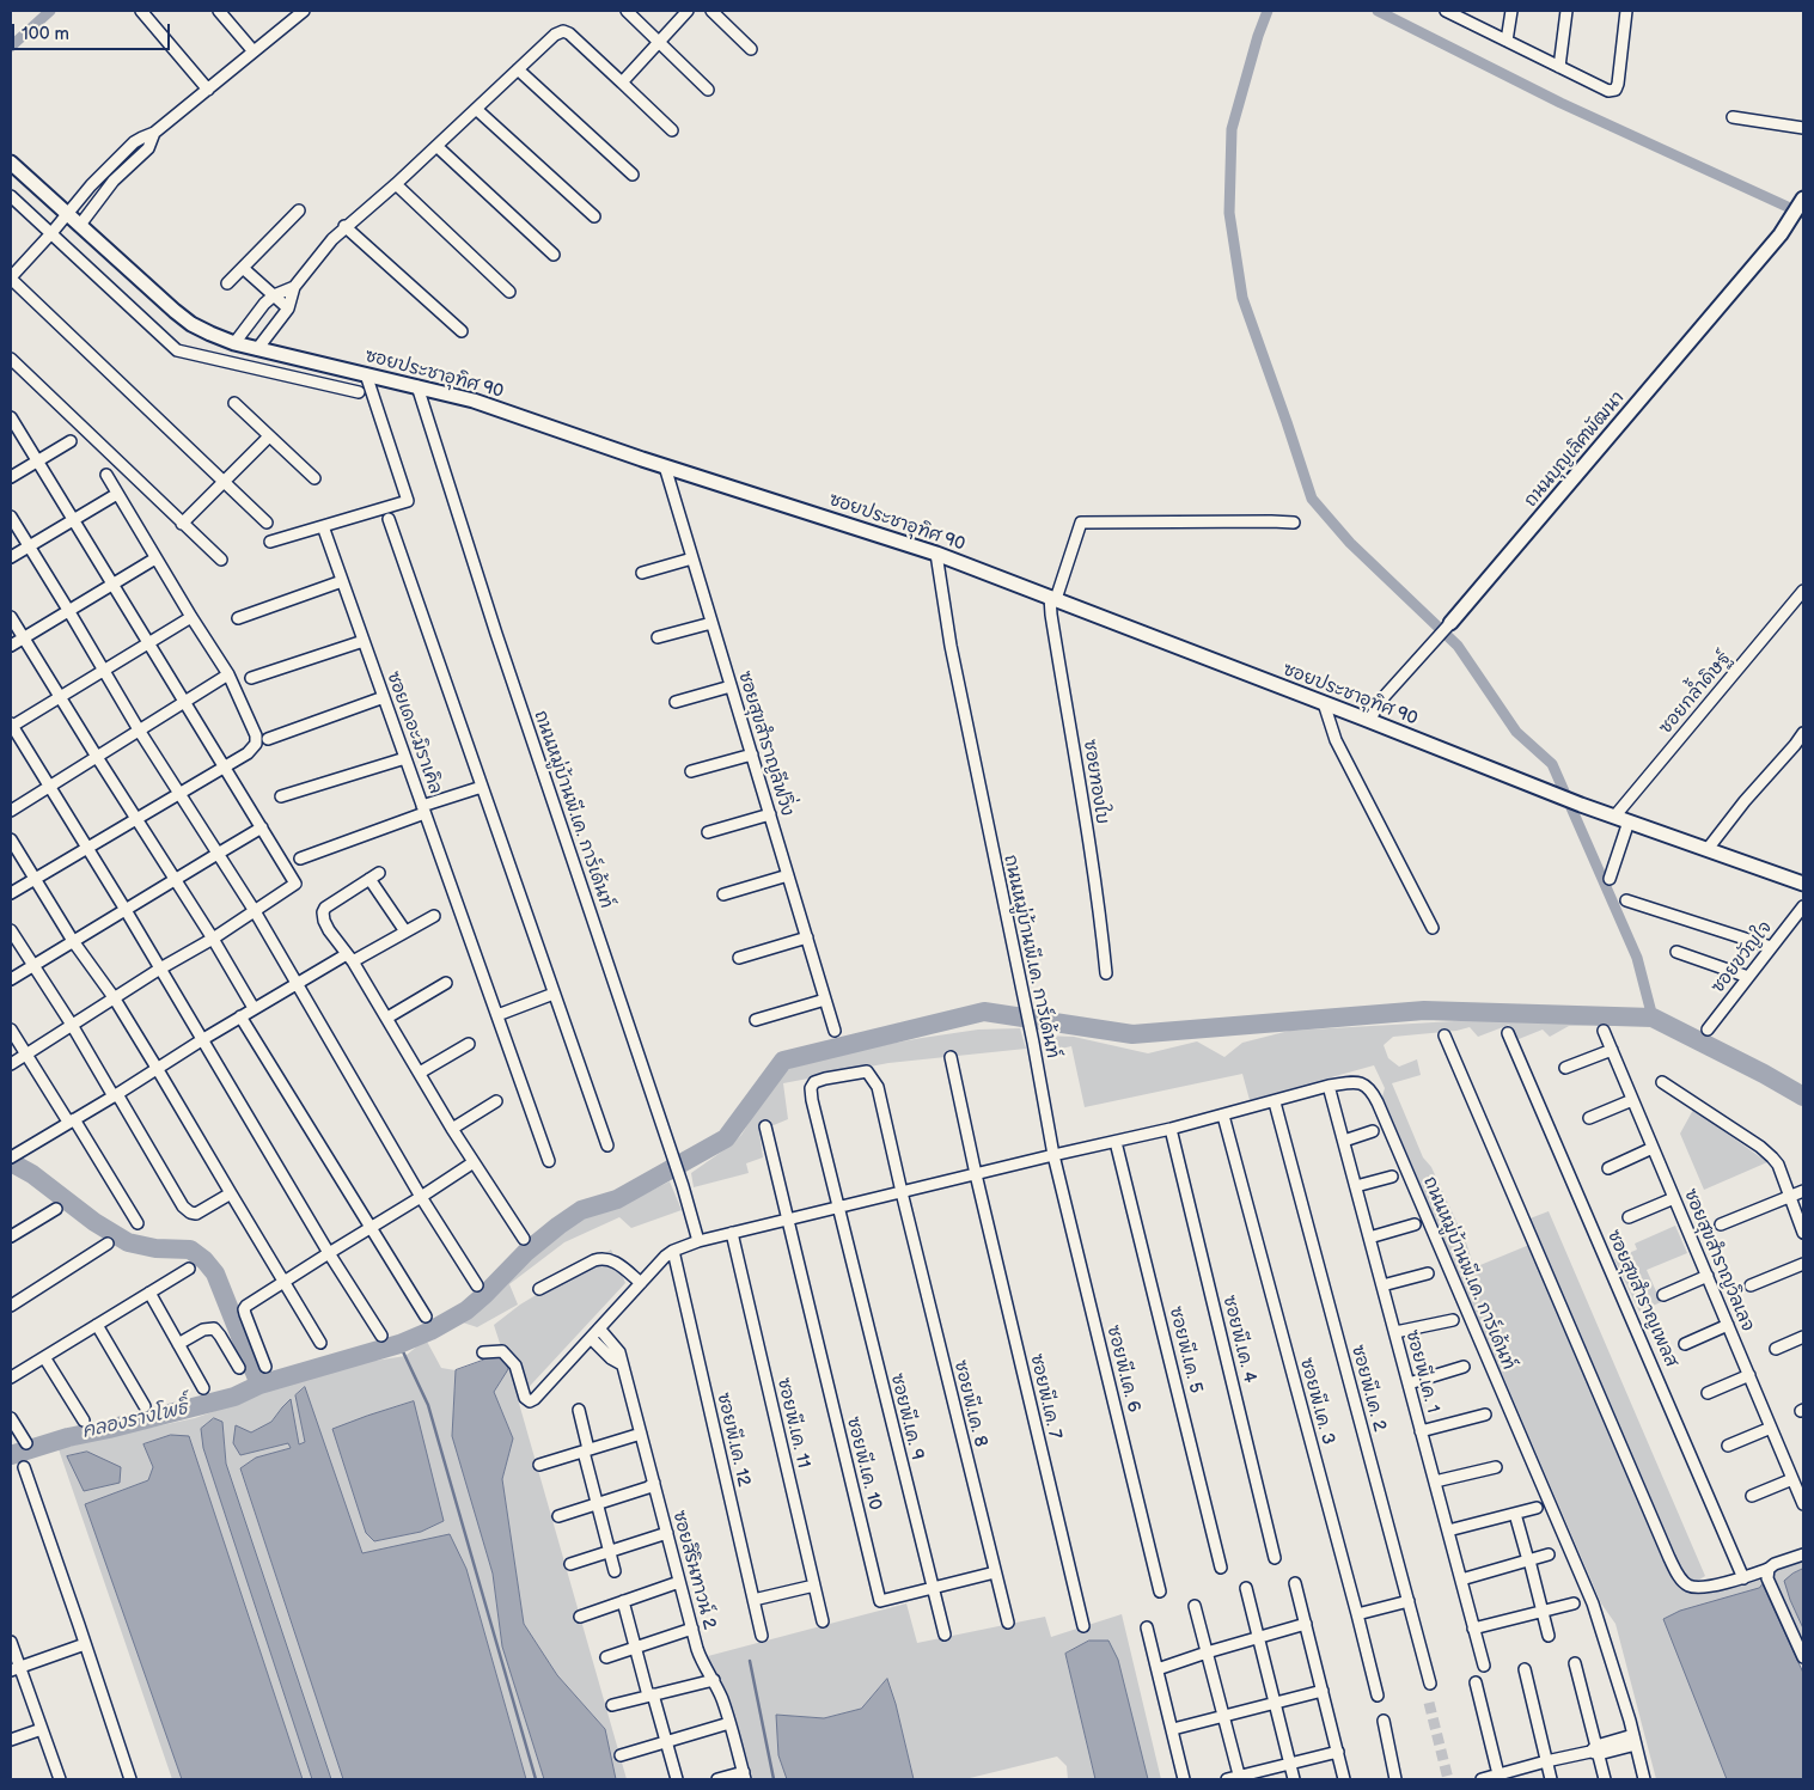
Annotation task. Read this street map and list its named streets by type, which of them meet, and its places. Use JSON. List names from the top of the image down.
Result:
{
  "streets": {
    "street": [
      "ซอยประชาอุทิศ 90",
      "ถนนบุญเลิศพัฒนา",
      "ซอยกล้ำดิษฐ์",
      "ซอยเดอะมิราเคิล",
      "ซอยสุขสำราญลีฟวิ่ง",
      "ซอยทองใบ",
      "ถนนหมู่บ้านพี.เค. การ์เด้นท์",
      "ซอยขวัญใจ",
      "ซอยสุขสำราญวิลเลจ",
      "ซอยสุขสำราญเพลส",
      "ซอยพี.เค. 4",
      "ซอยพี.เค. 5",
      "ซอยพี.เค. 6",
      "ซอยพี.เค. 1",
      "ซอยพี.เค. 2",
      "ซอยพี.เค. 7",
      "ซอยพี.เค. 3",
      "ซอยพี.เค. 8",
      "ซอยพี.เค. 9",
      "ซอยพี.เค. 11",
      "ซอยพี.เค. 12",
      "ซอยพี.เค. 10",
      "ซอยสิรินทาวน์ 2"
    ]
  },
  "crossings": [
    ["ซอยประชาอุทิศ 90", "ถนนบุญเลิศพัฒนา"],
    ["ซอยประชาอุทิศ 90", "ซอยกล้ำดิษฐ์"],
    ["ซอยประชาอุทิศ 90", "ซอยสุขสำราญลีฟวิ่ง"],
    ["ซอยประชาอุทิศ 90", "ซอยทองใบ"],
    ["ซอยประชาอุทิศ 90", "ถนนหมู่บ้านพี.เค. การ์เด้นท์"],
    ["ถนนหมู่บ้านพี.เค. การ์เด้นท์", "ซอยพี.เค. 4"],
    ["ถนนหมู่บ้านพี.เค. การ์เด้นท์", "ซอยพี.เค. 5"],
    ["ถนนหมู่บ้านพี.เค. การ์เด้นท์", "ซอยพี.เค. 6"],
    ["ถนนหมู่บ้านพี.เค. การ์เด้นท์", "ซอยพี.เค. 1"],
    ["ถนนหมู่บ้านพี.เค. การ์เด้นท์", "ซอยพี.เค. 2"],
    ["ถนนหมู่บ้านพี.เค. การ์เด้นท์", "ซอยพี.เค. 7"],
    ["ถนนหมู่บ้านพี.เค. การ์เด้นท์", "ซอยพี.เค. 3"],
    ["ถนนหมู่บ้านพี.เค. การ์เด้นท์", "ซอยพี.เค. 8"],
    ["ถนนหมู่บ้านพี.เค. การ์เด้นท์", "ซอยพี.เค. 9"],
    ["ถนนหมู่บ้านพี.เค. การ์เด้นท์", "ซอยพี.เค. 11"],
    ["ถนนหมู่บ้านพี.เค. การ์เด้นท์", "ซอยพี.เค. 12"],
    ["ถนนหมู่บ้านพี.เค. การ์เด้นท์", "ซอยพี.เค. 10"],
    ["ถนนหมู่บ้านพี.เค. การ์เด้นท์", "ซอยสิรินทาวน์ 2"],
    ["ซอยพี.เค. 8", "ซอยพี.เค. 9"],
    ["ซอยพี.เค. 8", "ซอยพี.เค. 10"],
    ["ซอยพี.เค. 9", "ซอยพี.เค. 10"]
  ],
  "water": ["คลองรางโพธิ์"],
  "scale_bar": "100 m"
}
